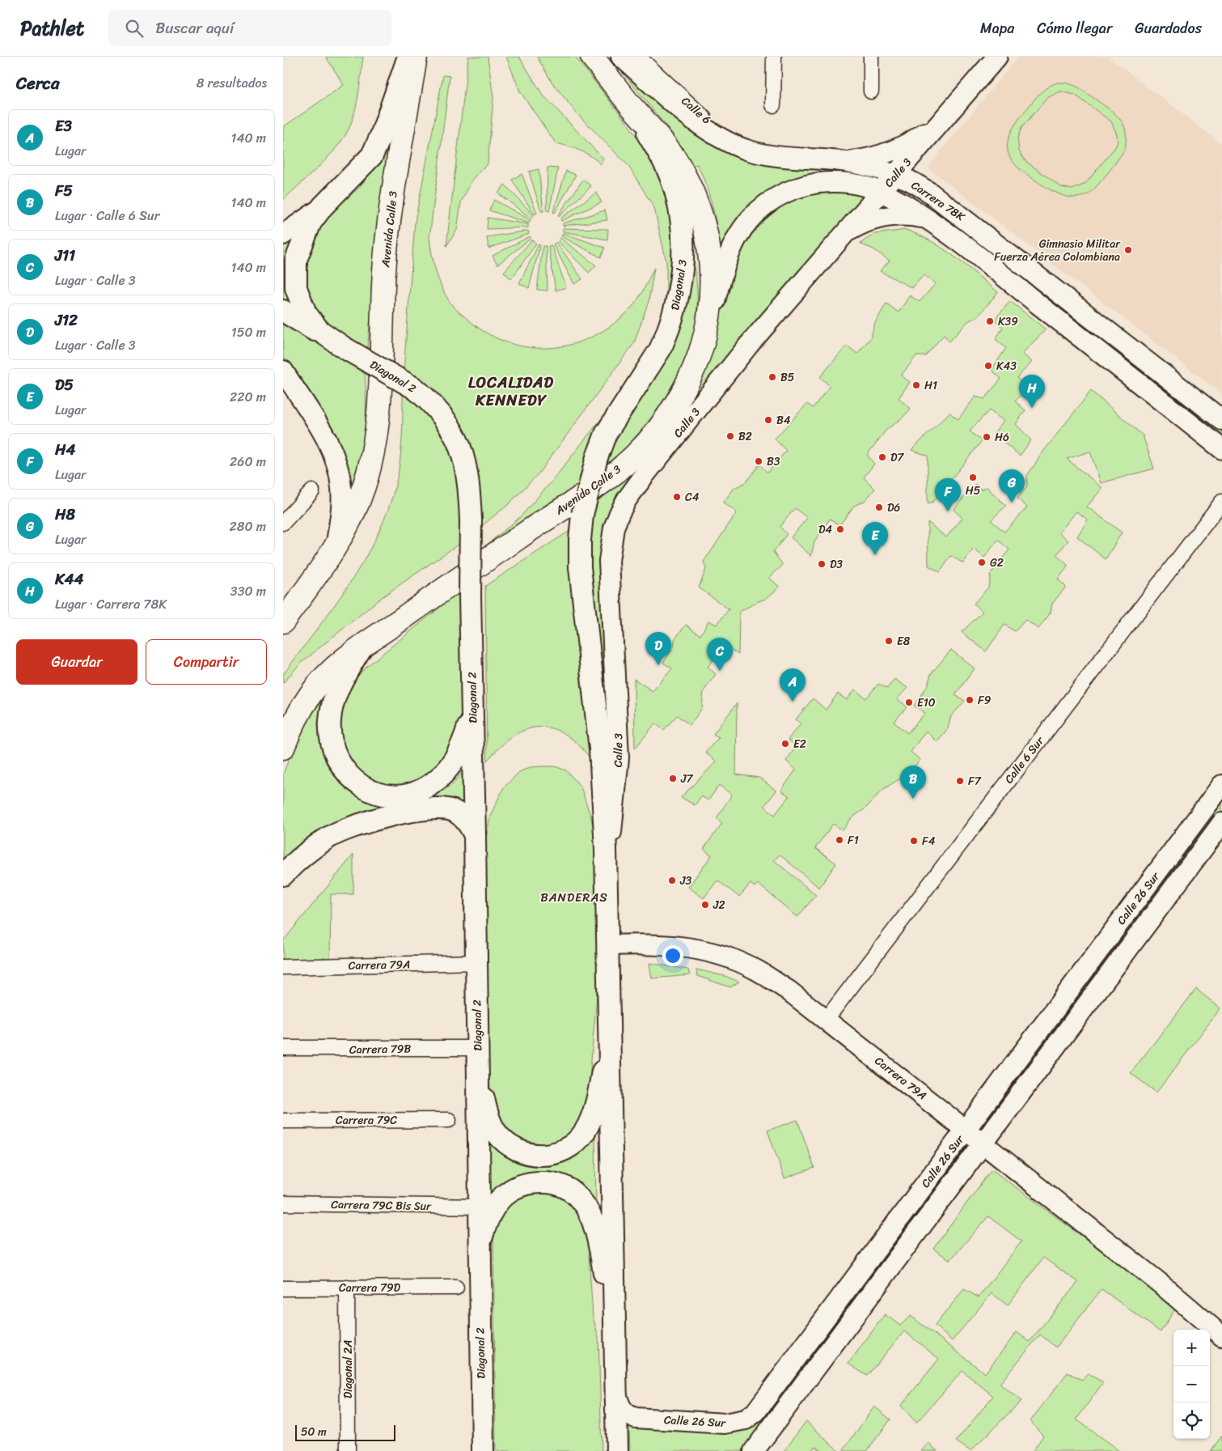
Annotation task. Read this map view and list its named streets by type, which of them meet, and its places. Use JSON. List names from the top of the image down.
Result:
{
  "streets": {
    "highway": ["Avenida Calle 3"],
    "main road": [
      "Calle 3",
      "Carrera 78K",
      "Diagonal 3",
      "Diagonal 2",
      "Calle 26 Sur",
      "Carrera 79A"
    ],
    "street": [
      "Calle 6",
      "Calle 6 Sur",
      "Carrera 79B",
      "Carrera 79C",
      "Carrera 79C Bis Sur",
      "Carrera 79D",
      "Diagonal 2A"
    ]
  },
  "crossings": [
    ["Calle 6", "Carrera 78K"],
    ["Calle 3", "Carrera 78K"],
    ["Calle 3", "Diagonal 3"],
    ["Carrera 78K", "Avenida Calle 3"],
    ["Avenida Calle 3", "Diagonal 3"],
    ["Diagonal 2", "Carrera 79A"],
    ["Diagonal 2", "Carrera 79B"],
    ["Diagonal 2", "Carrera 79C Bis Sur"],
    ["Calle 6 Sur", "Carrera 79A"],
    ["Calle 26 Sur", "Carrera 79A"],
    ["Carrera 79D", "Diagonal 2A"]
  ],
  "districts": ["LOCALIDAD KENNEDY", "BANDERAS"],
  "places": [
    "Gimnasio Militar Fuerza Aérea Colombiana",
    "K39",
    "K43",
    "B5",
    "H1",
    "B4",
    "B2",
    "H6",
    "D7",
    "B3",
    "H5",
    "C4",
    "D6",
    "D4",
    "G2",
    "D3",
    "E8",
    "F9",
    "E10",
    "E2",
    "J7",
    "F7",
    "F1",
    "F4",
    "J3",
    "J2"
  ],
  "scale_bar": "50 m",
  "page": {
    "header": "Pathlet",
    "search": "Buscar aquí",
    "nav": ["Mapa", "Cómo llegar", "Guardados"],
    "heading": ["Cerca", "8 resultados"],
    "list": [
      {
        "mark": "A",
        "name": "E3",
        "note": "Lugar",
        "value": "140 m"
      },
      {
        "mark": "B",
        "name": "F5",
        "note": "Lugar · Calle 6 Sur",
        "value": "140 m"
      },
      {
        "mark": "C",
        "name": "J11",
        "note": "Lugar · Calle 3",
        "value": "140 m"
      },
      {
        "mark": "D",
        "name": "J12",
        "note": "Lugar · Calle 3",
        "value": "150 m"
      },
      {
        "mark": "E",
        "name": "D5",
        "note": "Lugar",
        "value": "220 m"
      },
      {
        "mark": "F",
        "name": "H4",
        "note": "Lugar",
        "value": "260 m"
      },
      {
        "mark": "G",
        "name": "H8",
        "note": "Lugar",
        "value": "280 m"
      },
      {
        "mark": "H",
        "name": "K44",
        "note": "Lugar · Carrera 78K",
        "value": "330 m"
      }
    ],
    "pins": [
      "H",
      "G",
      "F",
      "E",
      "D",
      "C",
      "A",
      "B"
    ],
    "buttons": ["Guardar", "Compartir"],
    "map_buttons": ["+", "−"],
    "scale": "50 m"
  }
}
